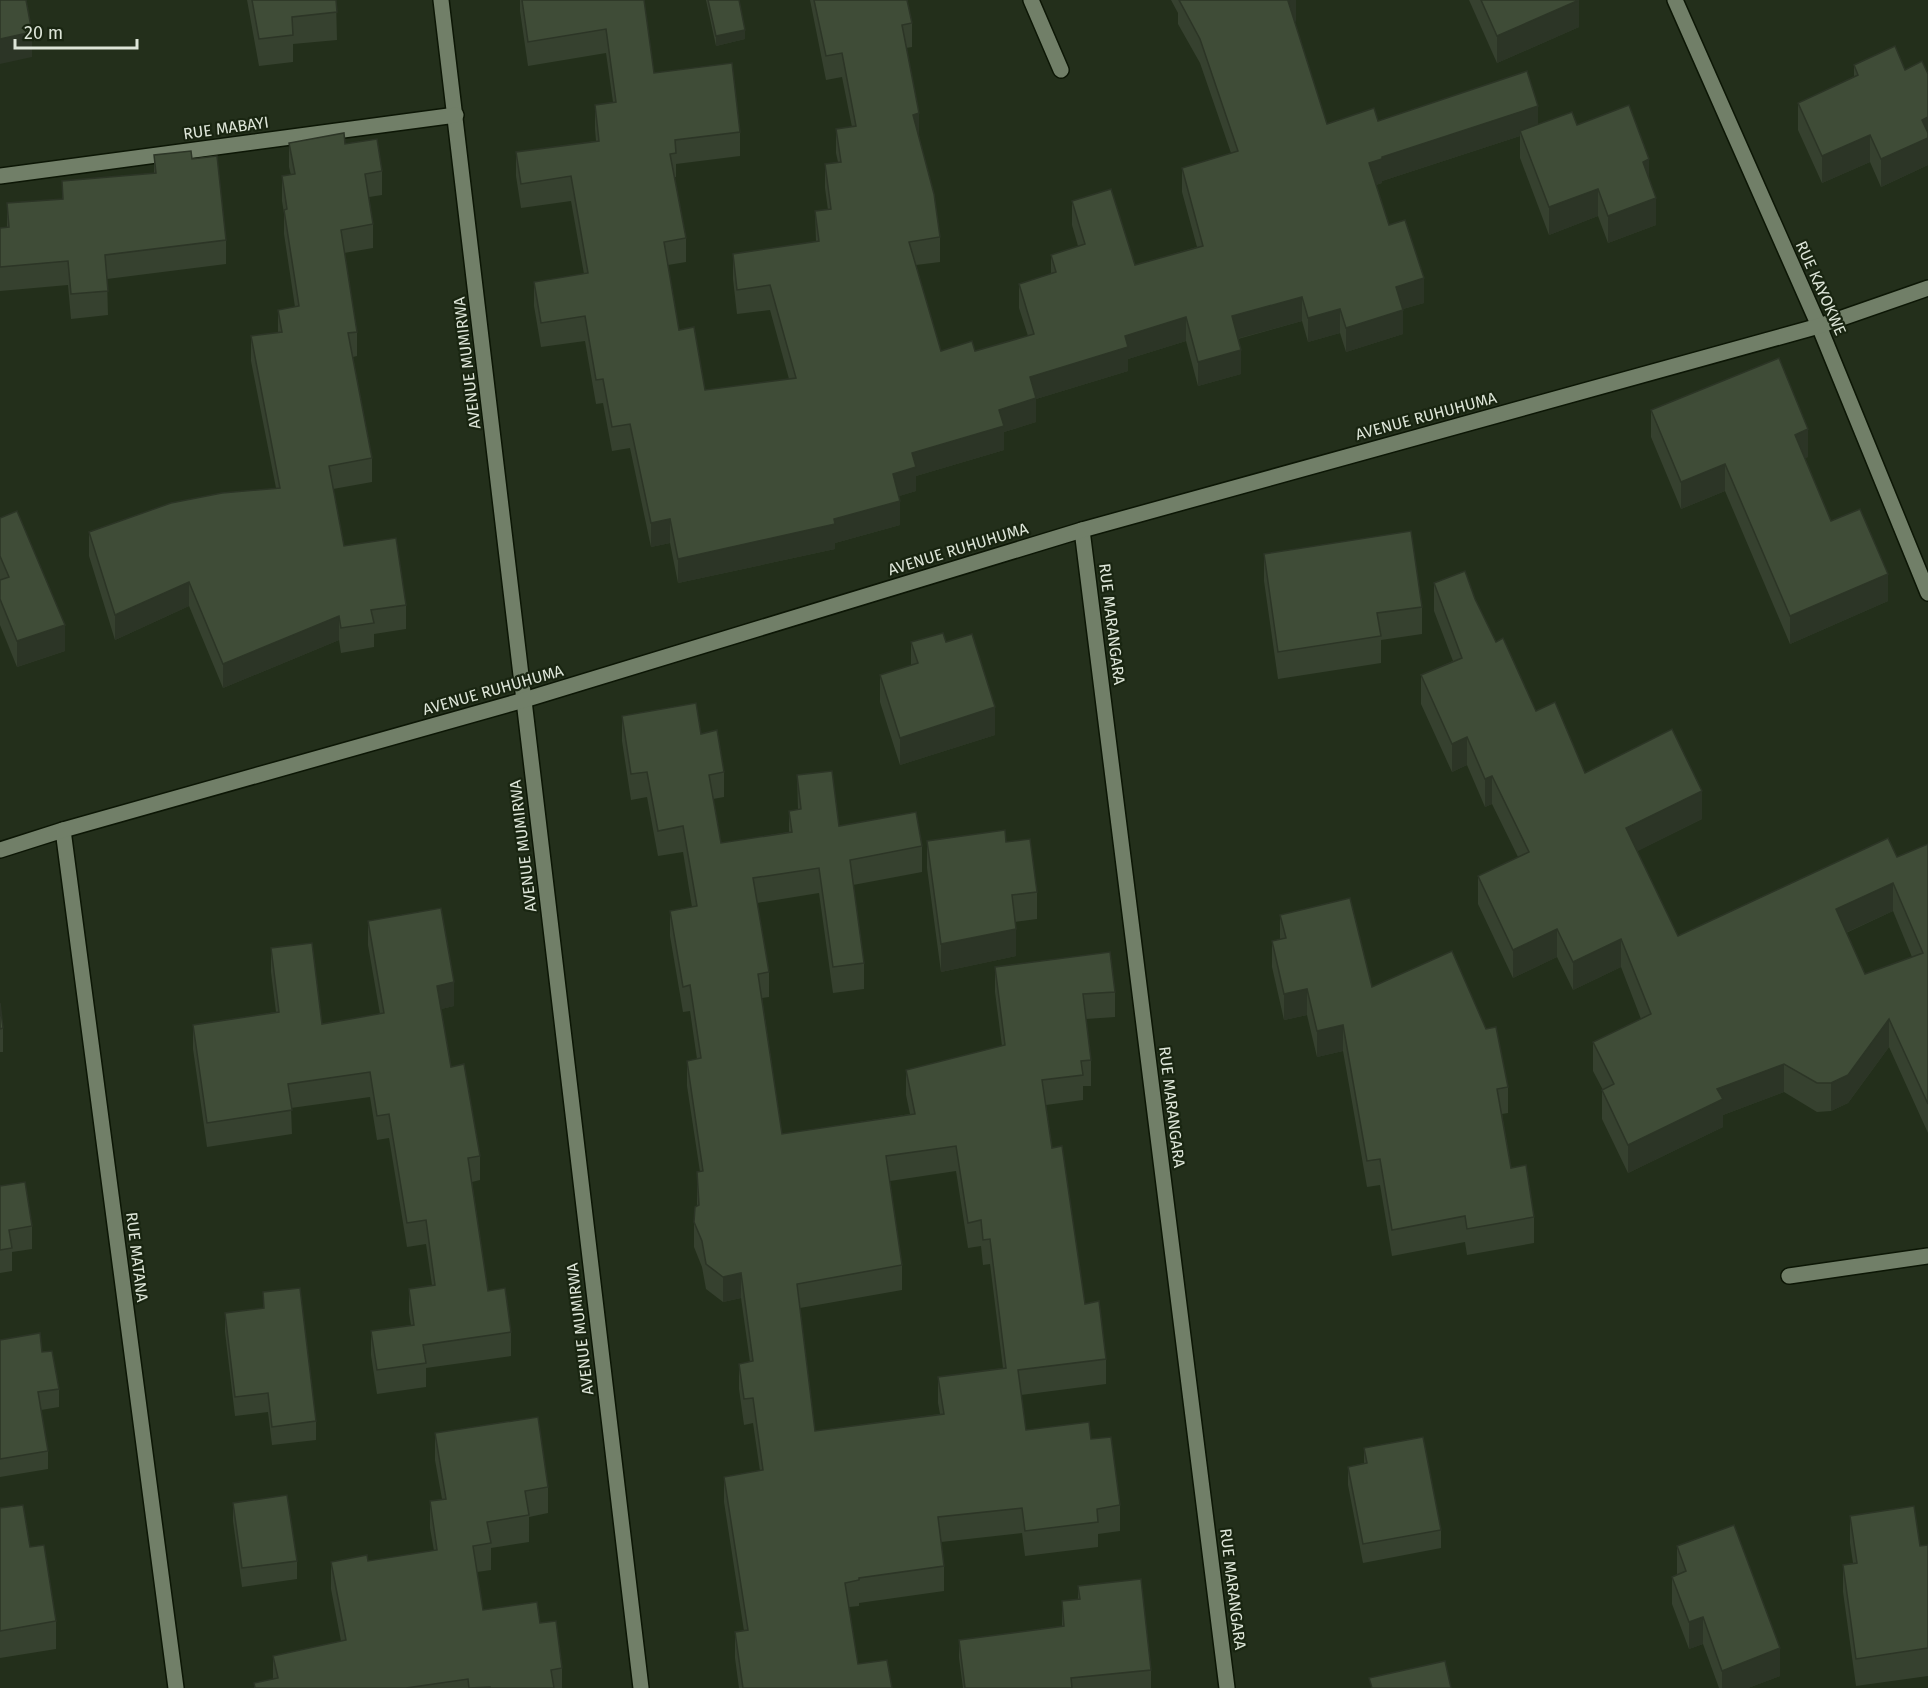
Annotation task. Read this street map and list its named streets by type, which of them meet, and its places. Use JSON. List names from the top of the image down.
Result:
{
  "streets": {
    "street": [
      "RUE MABAYI",
      "RUE KAYOKWE",
      "AVENUE MUMIRWA",
      "AVENUE RUHUHUMA",
      "RUE MARANGARA",
      "RUE MATANA"
    ]
  },
  "crossings": [
    ["RUE MABAYI", "AVENUE MUMIRWA"],
    ["RUE KAYOKWE", "AVENUE RUHUHUMA"],
    ["AVENUE MUMIRWA", "AVENUE RUHUHUMA"],
    ["AVENUE RUHUHUMA", "RUE MARANGARA"],
    ["AVENUE RUHUHUMA", "RUE MATANA"]
  ],
  "scale_bar": "20 m"
}
